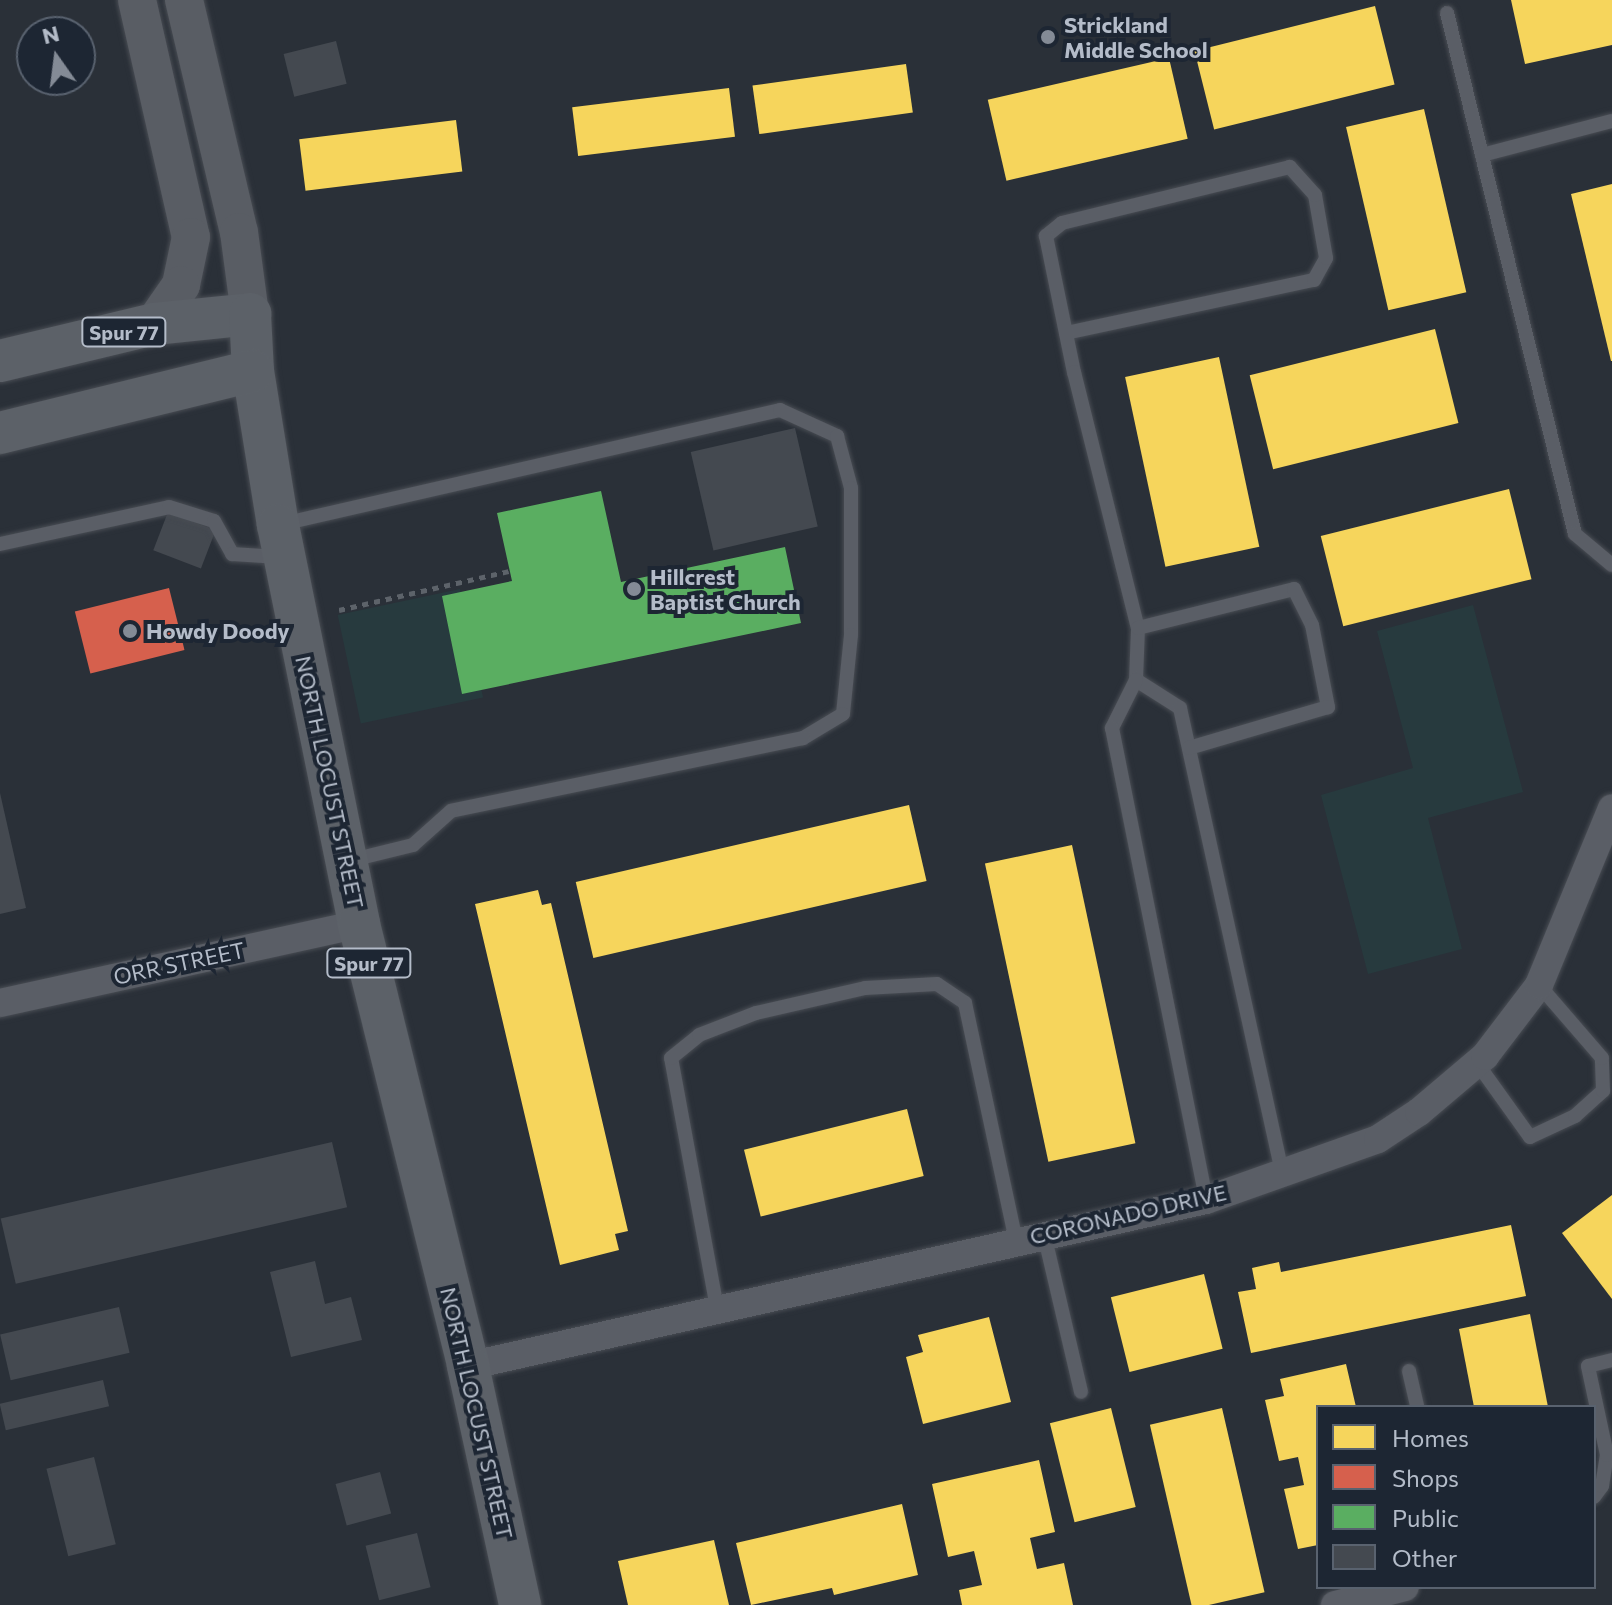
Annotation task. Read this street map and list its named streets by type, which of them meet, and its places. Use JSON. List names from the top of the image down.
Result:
{
  "streets": {
    "main road": ["Spur 77", "NORTH LOCUST STREET"],
    "street": ["ORR STREET", "CORONADO DRIVE"]
  },
  "crossings": [
    ["Spur 77", "NORTH LOCUST STREET"],
    ["NORTH LOCUST STREET", "ORR STREET"],
    ["NORTH LOCUST STREET", "CORONADO DRIVE"]
  ],
  "places": ["Strickland Middle School", "Hillcrest Baptist Church", "Howdy Doody"],
  "legend": [
    "Homes",
    "Shops",
    "Public",
    "Other"
  ],
  "north": "top"
}
